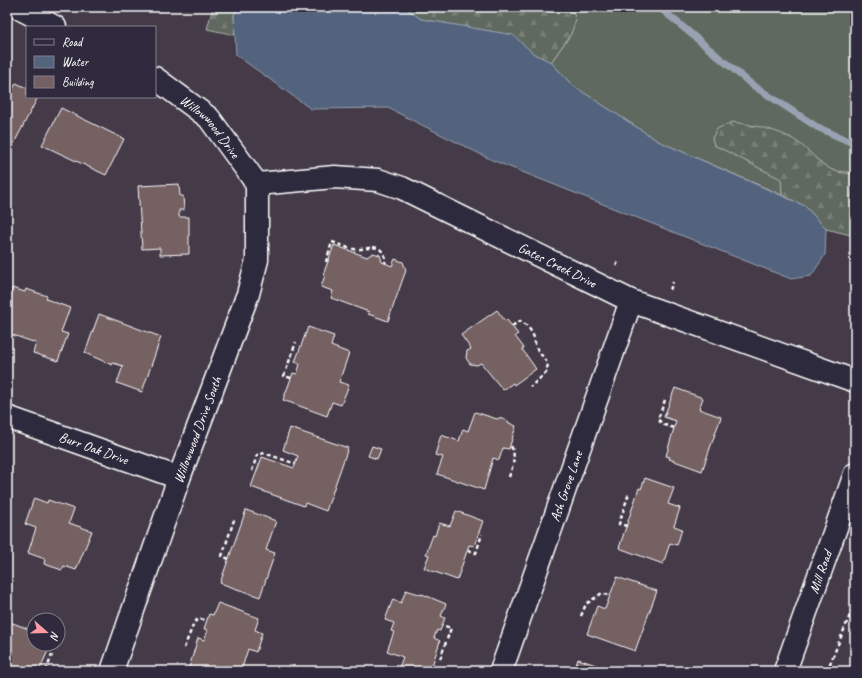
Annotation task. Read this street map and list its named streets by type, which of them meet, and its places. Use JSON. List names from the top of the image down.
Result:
{
  "streets": {
    "street": [
      "Willowwood Drive",
      "Gates Creek Drive",
      "Willowwood Drive South",
      "Burr Oak Drive",
      "Ash Grove Lane",
      "Mill Road"
    ]
  },
  "crossings": [
    ["Willowwood Drive", "Gates Creek Drive"],
    ["Willowwood Drive", "Willowwood Drive South"],
    ["Gates Creek Drive", "Willowwood Drive South"],
    ["Gates Creek Drive", "Ash Grove Lane"],
    ["Willowwood Drive South", "Burr Oak Drive"]
  ],
  "legend": ["Road", "Water", "Building"],
  "north": "right"
}
